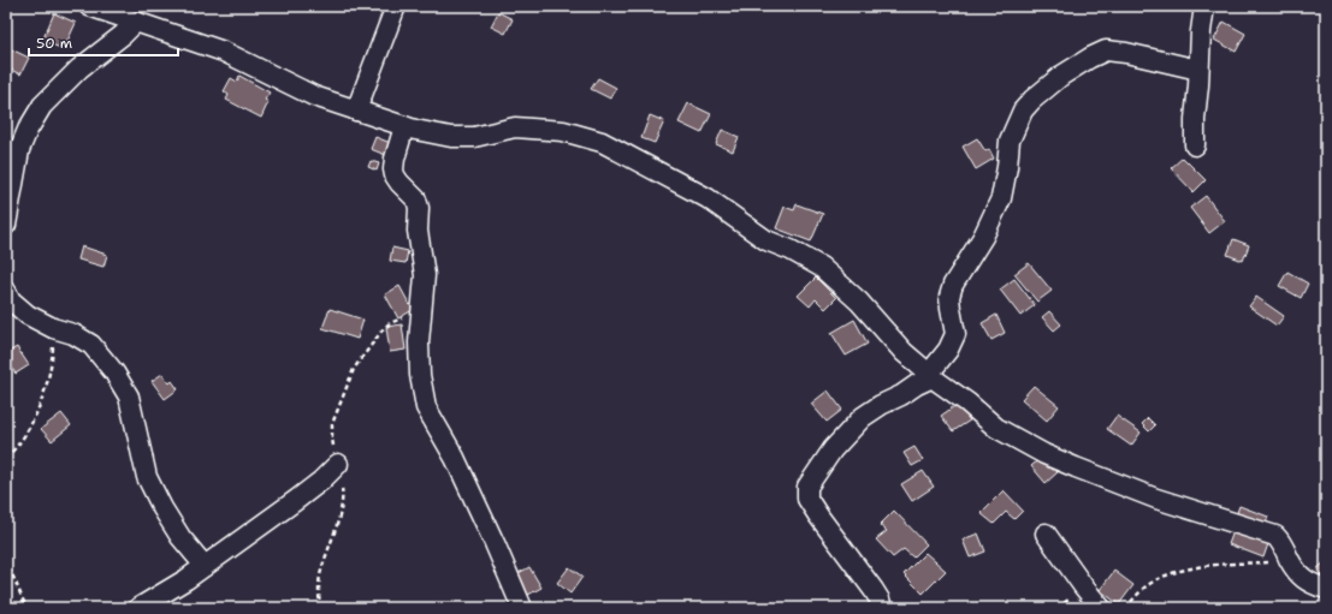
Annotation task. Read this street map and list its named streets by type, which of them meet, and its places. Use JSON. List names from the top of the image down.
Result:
{
  "scale_bar": "50 m"
}
